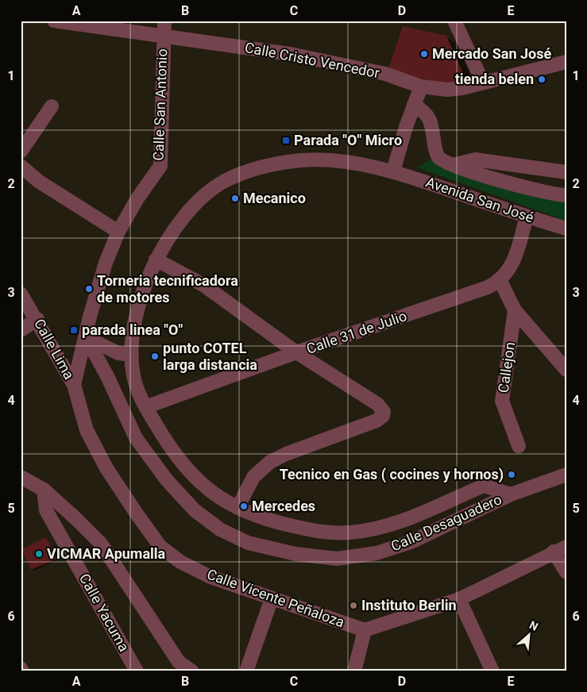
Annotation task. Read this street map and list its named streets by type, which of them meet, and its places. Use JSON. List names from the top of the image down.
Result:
{
  "streets": {
    "street": [
      "Calle Cristo Vencedor",
      "Calle San Antonio",
      "Avenida San José",
      "Calle 31 de Julio",
      "Calle Lima",
      "Callejon",
      "Calle Desaguadero",
      "Calle Vicente Peñaloza",
      "Calle Yacuma"
    ]
  },
  "crossings": [
    ["Calle Cristo Vencedor", "Calle San Antonio"],
    ["Calle San Antonio", "Calle Lima"],
    ["Calle San Antonio", "Calle Desaguadero"],
    ["Calle San Antonio", "Calle Vicente Peñaloza"],
    ["Avenida San José", "Calle Desaguadero"],
    ["Calle 31 de Julio", "Calle Desaguadero"],
    ["Calle Lima", "Calle Vicente Peñaloza"]
  ],
  "places": {
    "other": [
      "Mercado San José",
      "tienda belen",
      "Mecanico",
      "Torneria tecnificadora de motores",
      "punto COTEL larga distancia",
      "Tecnico en Gas ( cocines y hornos)",
      "Mercedes",
      "VICMAR Apumalla",
      "Instituto Berlin"
    ],
    "transit": ["Parada \"O\" Micro", "parada linea \"O\""]
  },
  "north": "top right",
  "grid": {
    "columns": [
      "A",
      "B",
      "C",
      "D",
      "E"
    ],
    "rows": [
      "1",
      "2",
      "3",
      "4",
      "5",
      "6"
    ]
  }
}
